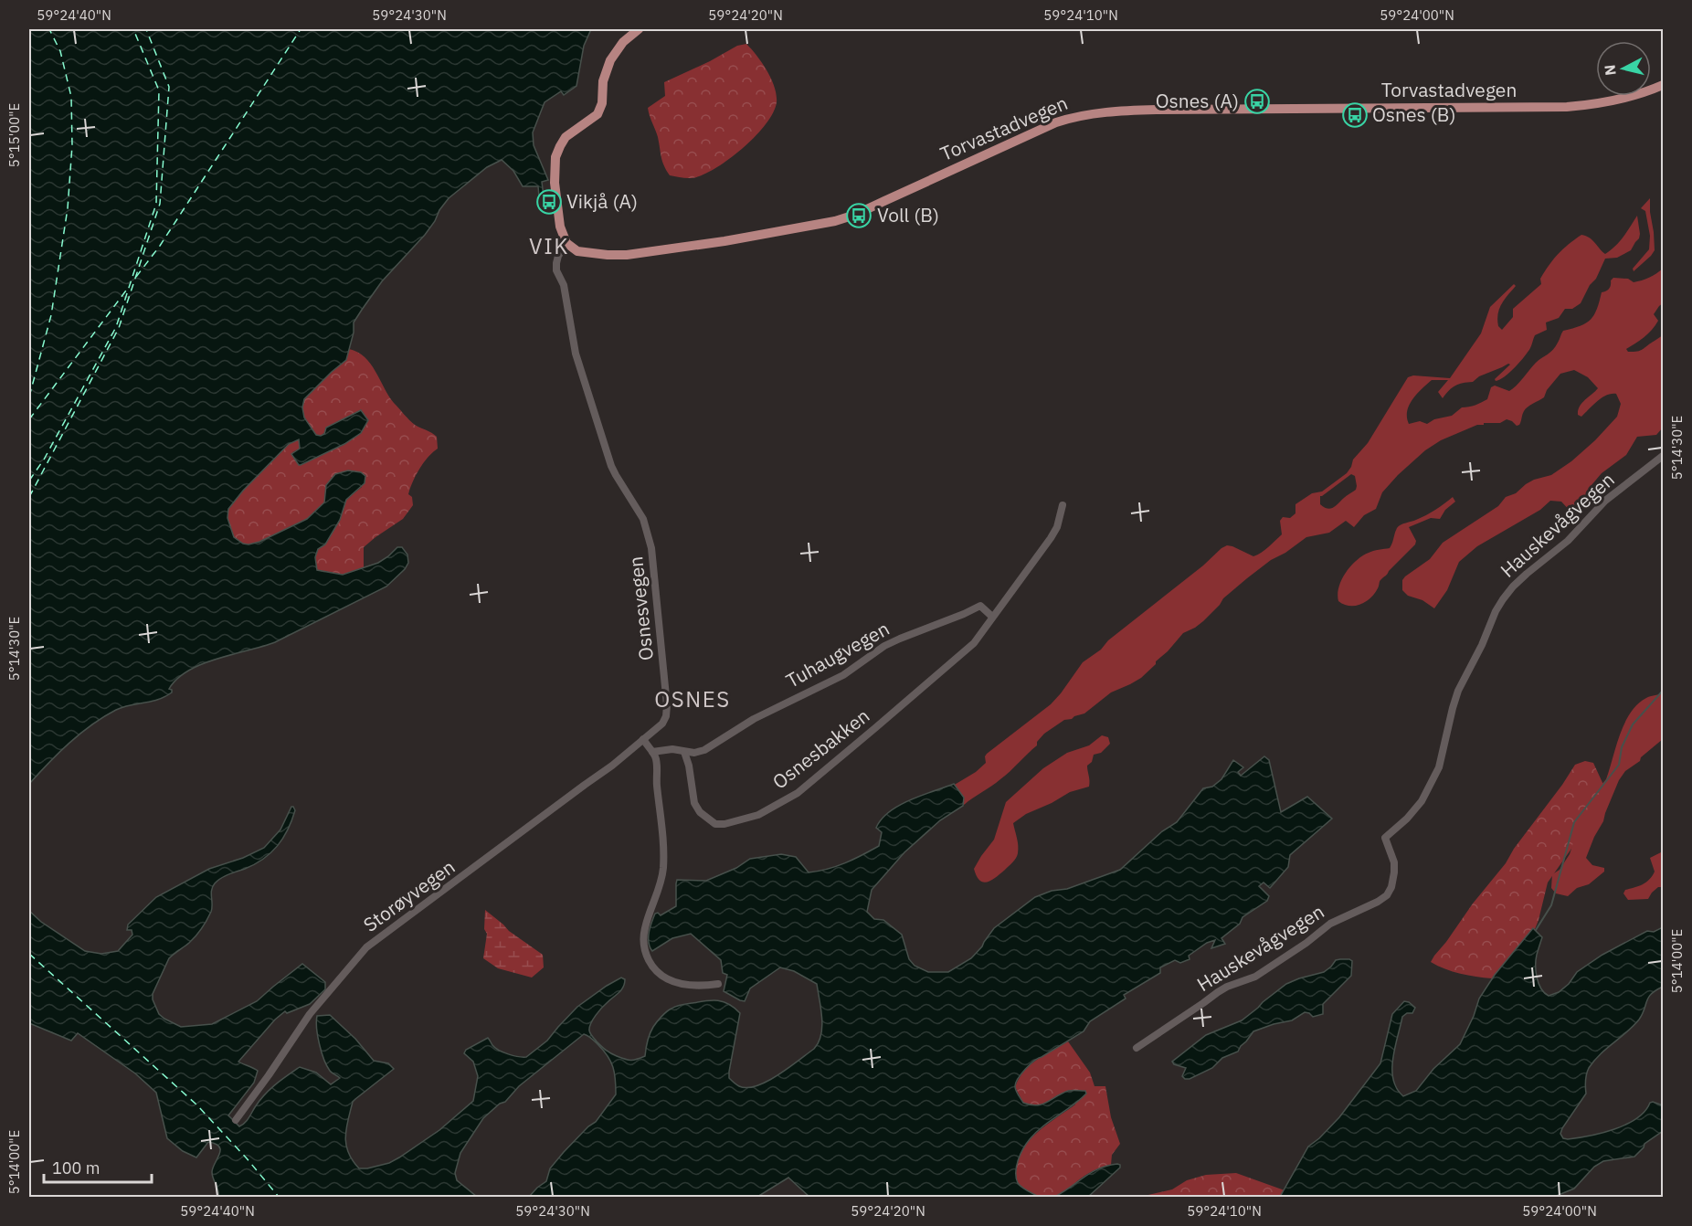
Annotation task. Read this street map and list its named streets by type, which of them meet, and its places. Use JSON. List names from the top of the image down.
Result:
{
  "streets": {
    "main road": ["Torvastadvegen"],
    "street": [
      "Hauskevågvegen",
      "Osnesvegen",
      "Tuhaugvegen",
      "Osnesbakken",
      "Storøyvegen"
    ]
  },
  "crossings": [
    ["Torvastadvegen", "Osnesvegen"],
    ["Osnesvegen", "Storøyvegen"],
    ["Tuhaugvegen", "Osnesbakken"]
  ],
  "districts": ["VIK", "OSNES"],
  "places": {
    "bus stop": [
      "Osnes (A)",
      "Osnes (B)",
      "Vikjå (A)",
      "Voll (B)"
    ]
  },
  "scale_bar": "100 m",
  "north": "left",
  "coordinates": [
    "59°24'40\"N",
    "59°24'30\"N",
    "59°24'20\"N",
    "59°24'10\"N",
    "59°24'00\"N",
    "5°15'00\"E",
    "5°14'30\"E",
    "5°14'00\"E"
  ]
}
